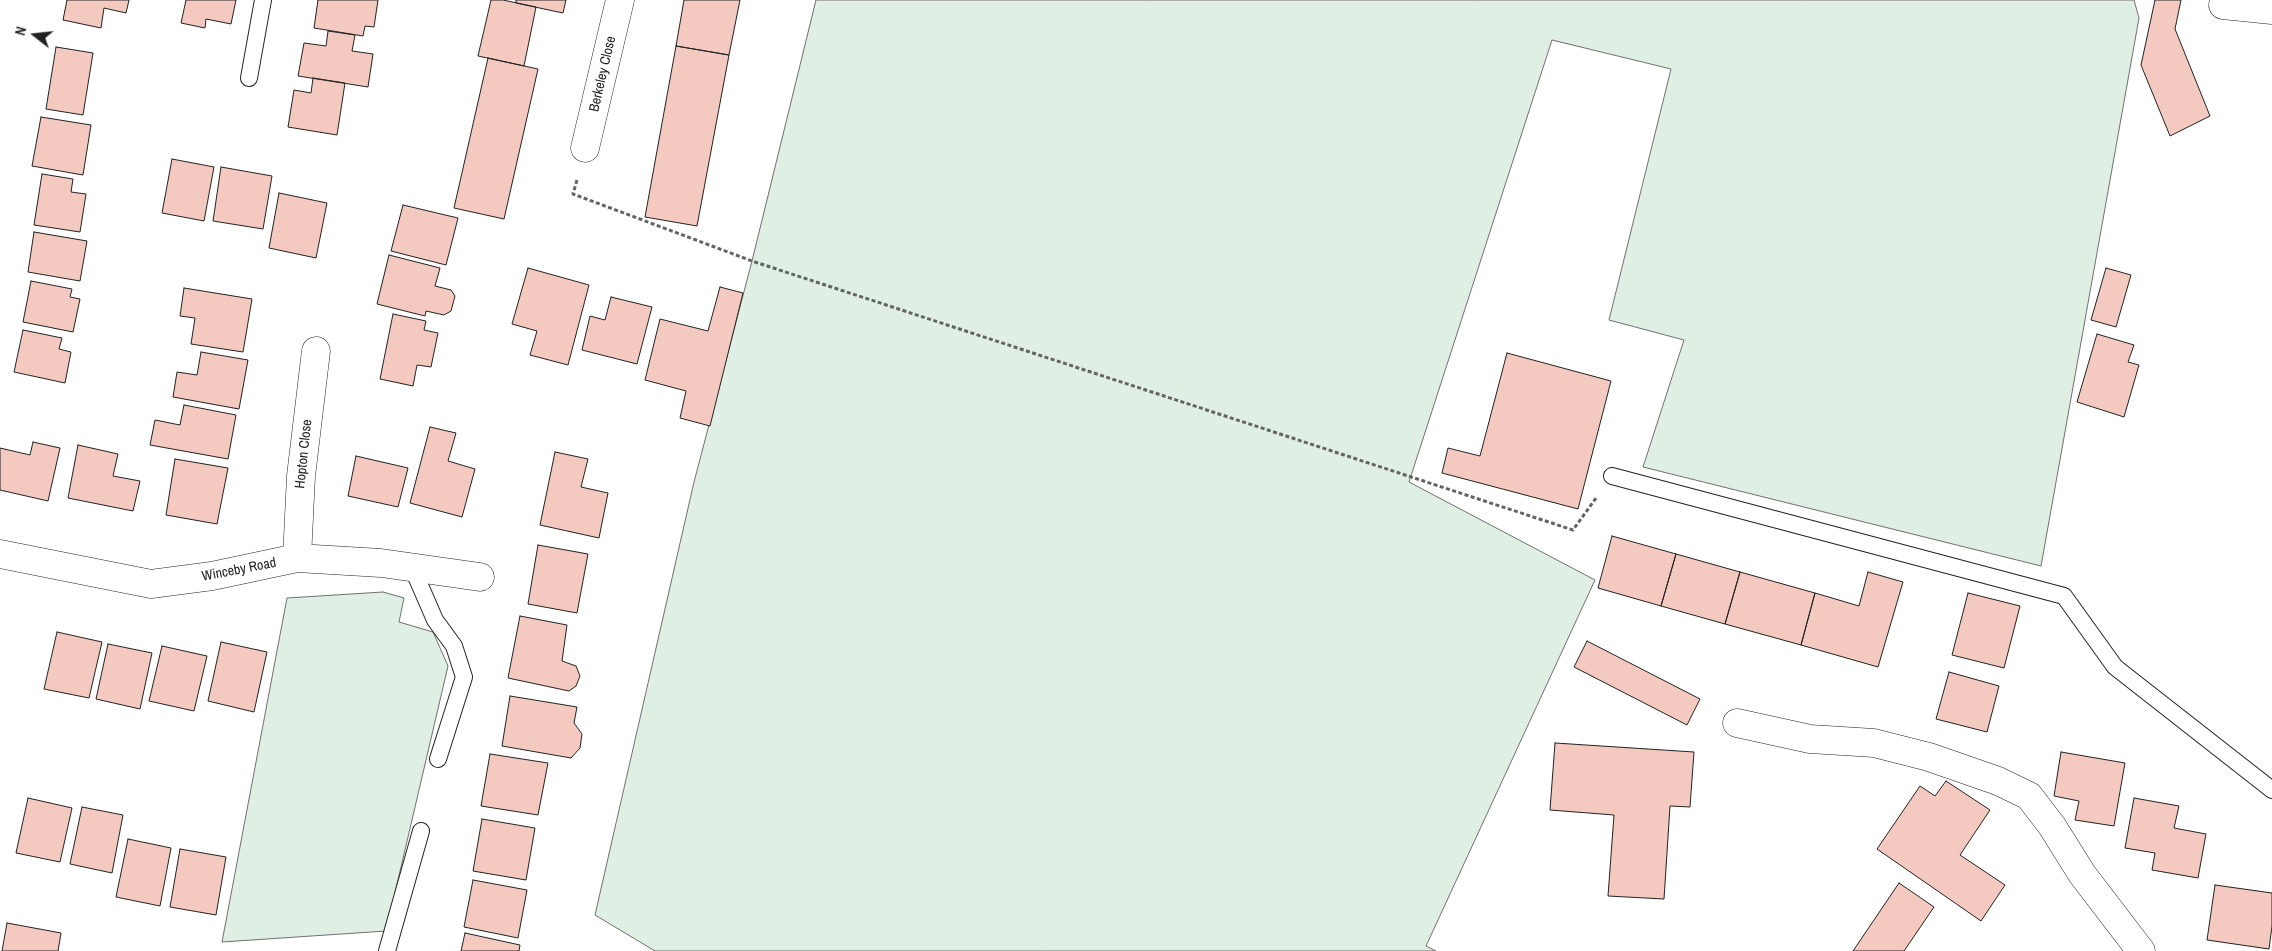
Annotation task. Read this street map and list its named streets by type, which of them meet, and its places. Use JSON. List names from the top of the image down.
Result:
{
  "streets": {
    "street": ["Berkeley Close", "Hopton Close", "Winceby Road"]
  },
  "crossings": [
    ["Hopton Close", "Winceby Road"]
  ],
  "north": "left"
}
